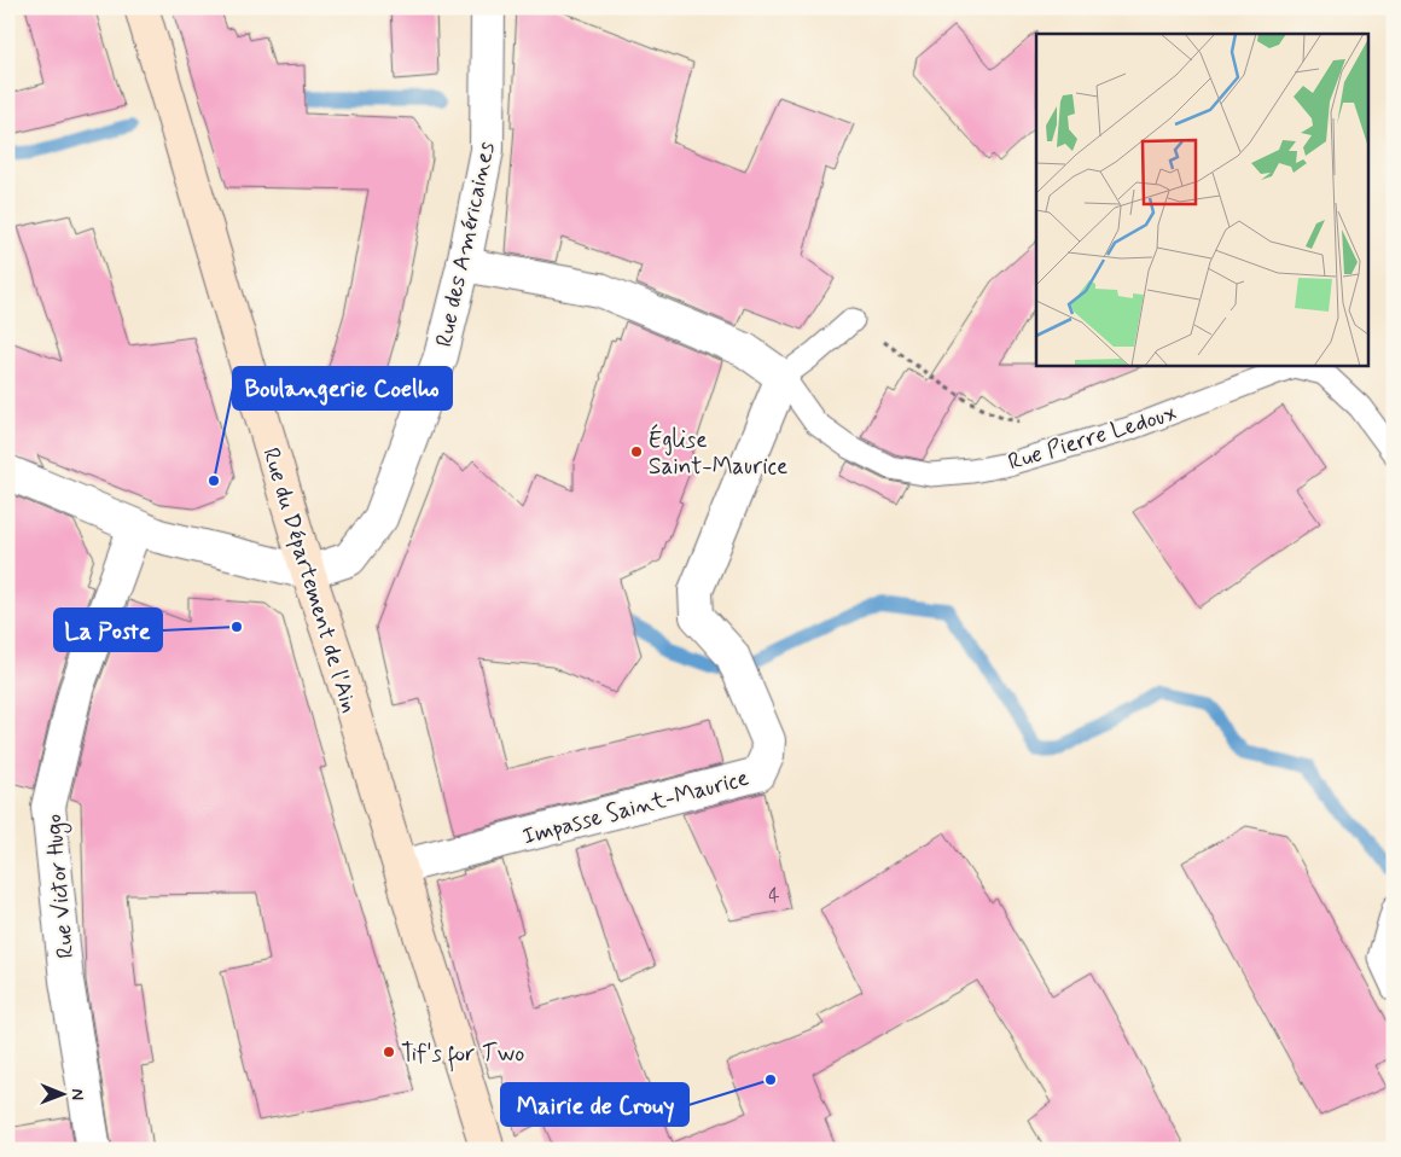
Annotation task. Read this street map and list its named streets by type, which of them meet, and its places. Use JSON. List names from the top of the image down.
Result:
{
  "streets": {
    "street": [
      "Rue des Américaines",
      "Rue du Département de l'Ain",
      "Impasse Saint-Maurice",
      "Rue Victor Hugo"
    ],
    "lane": ["Rue Pierre Ledoux"]
  },
  "crossings": [
    ["Rue des Américaines", "Rue du Département de l'Ain"],
    ["Rue Pierre Ledoux", "Impasse Saint-Maurice"],
    ["Rue du Département de l'Ain", "Impasse Saint-Maurice"]
  ],
  "places": [
    "Église Saint-Maurice",
    "Boulangerie Coelho",
    "La Poste",
    "Tif's for Two",
    "Mairie de Crouy"
  ],
  "house_numbers": ["4"],
  "north": "right"
}
